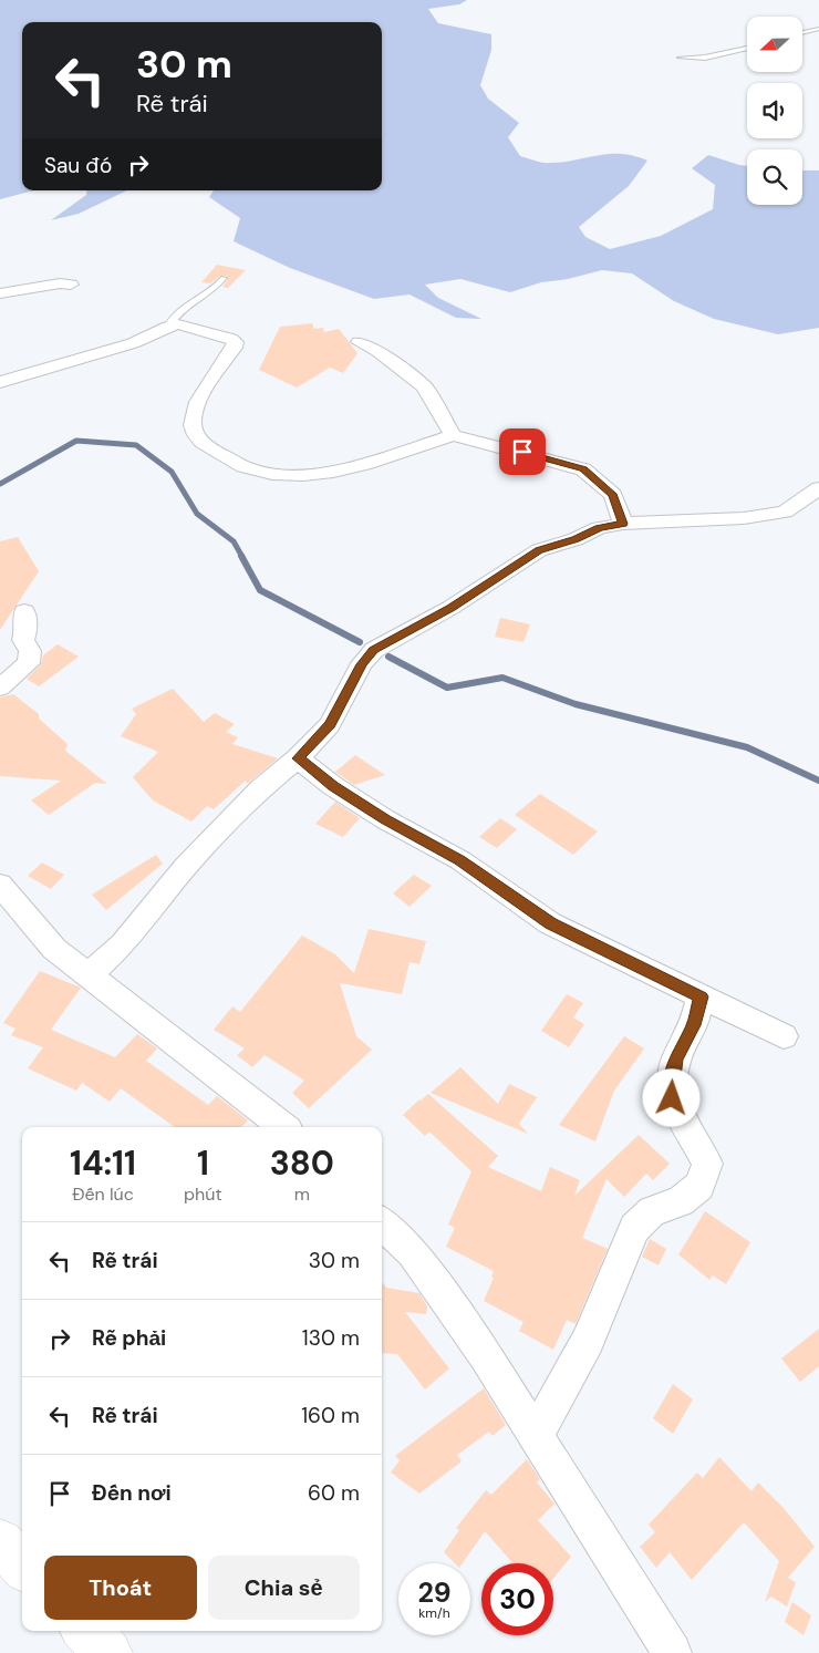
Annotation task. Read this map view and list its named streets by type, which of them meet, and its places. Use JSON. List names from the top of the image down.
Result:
{
  "north": "left",
  "page": {
    "turn": ["30 m", "Rẽ trái"],
    "then": "Sau đó",
    "eta": [
      "14:11",
      "Đến lúc",
      "1",
      "phút",
      "380",
      "m"
    ],
    "list": [
      {
        "name": "Rẽ trái",
        "value": "30 m"
      },
      {
        "name": "Rẽ phải",
        "value": "130 m"
      },
      {
        "name": "Rẽ trái",
        "value": "160 m"
      },
      {
        "name": "Đến nơi",
        "value": "60 m"
      }
    ],
    "buttons": ["Thoát", "Chia sẻ"],
    "speed": "29 km/h",
    "limit": "30"
  }
}
